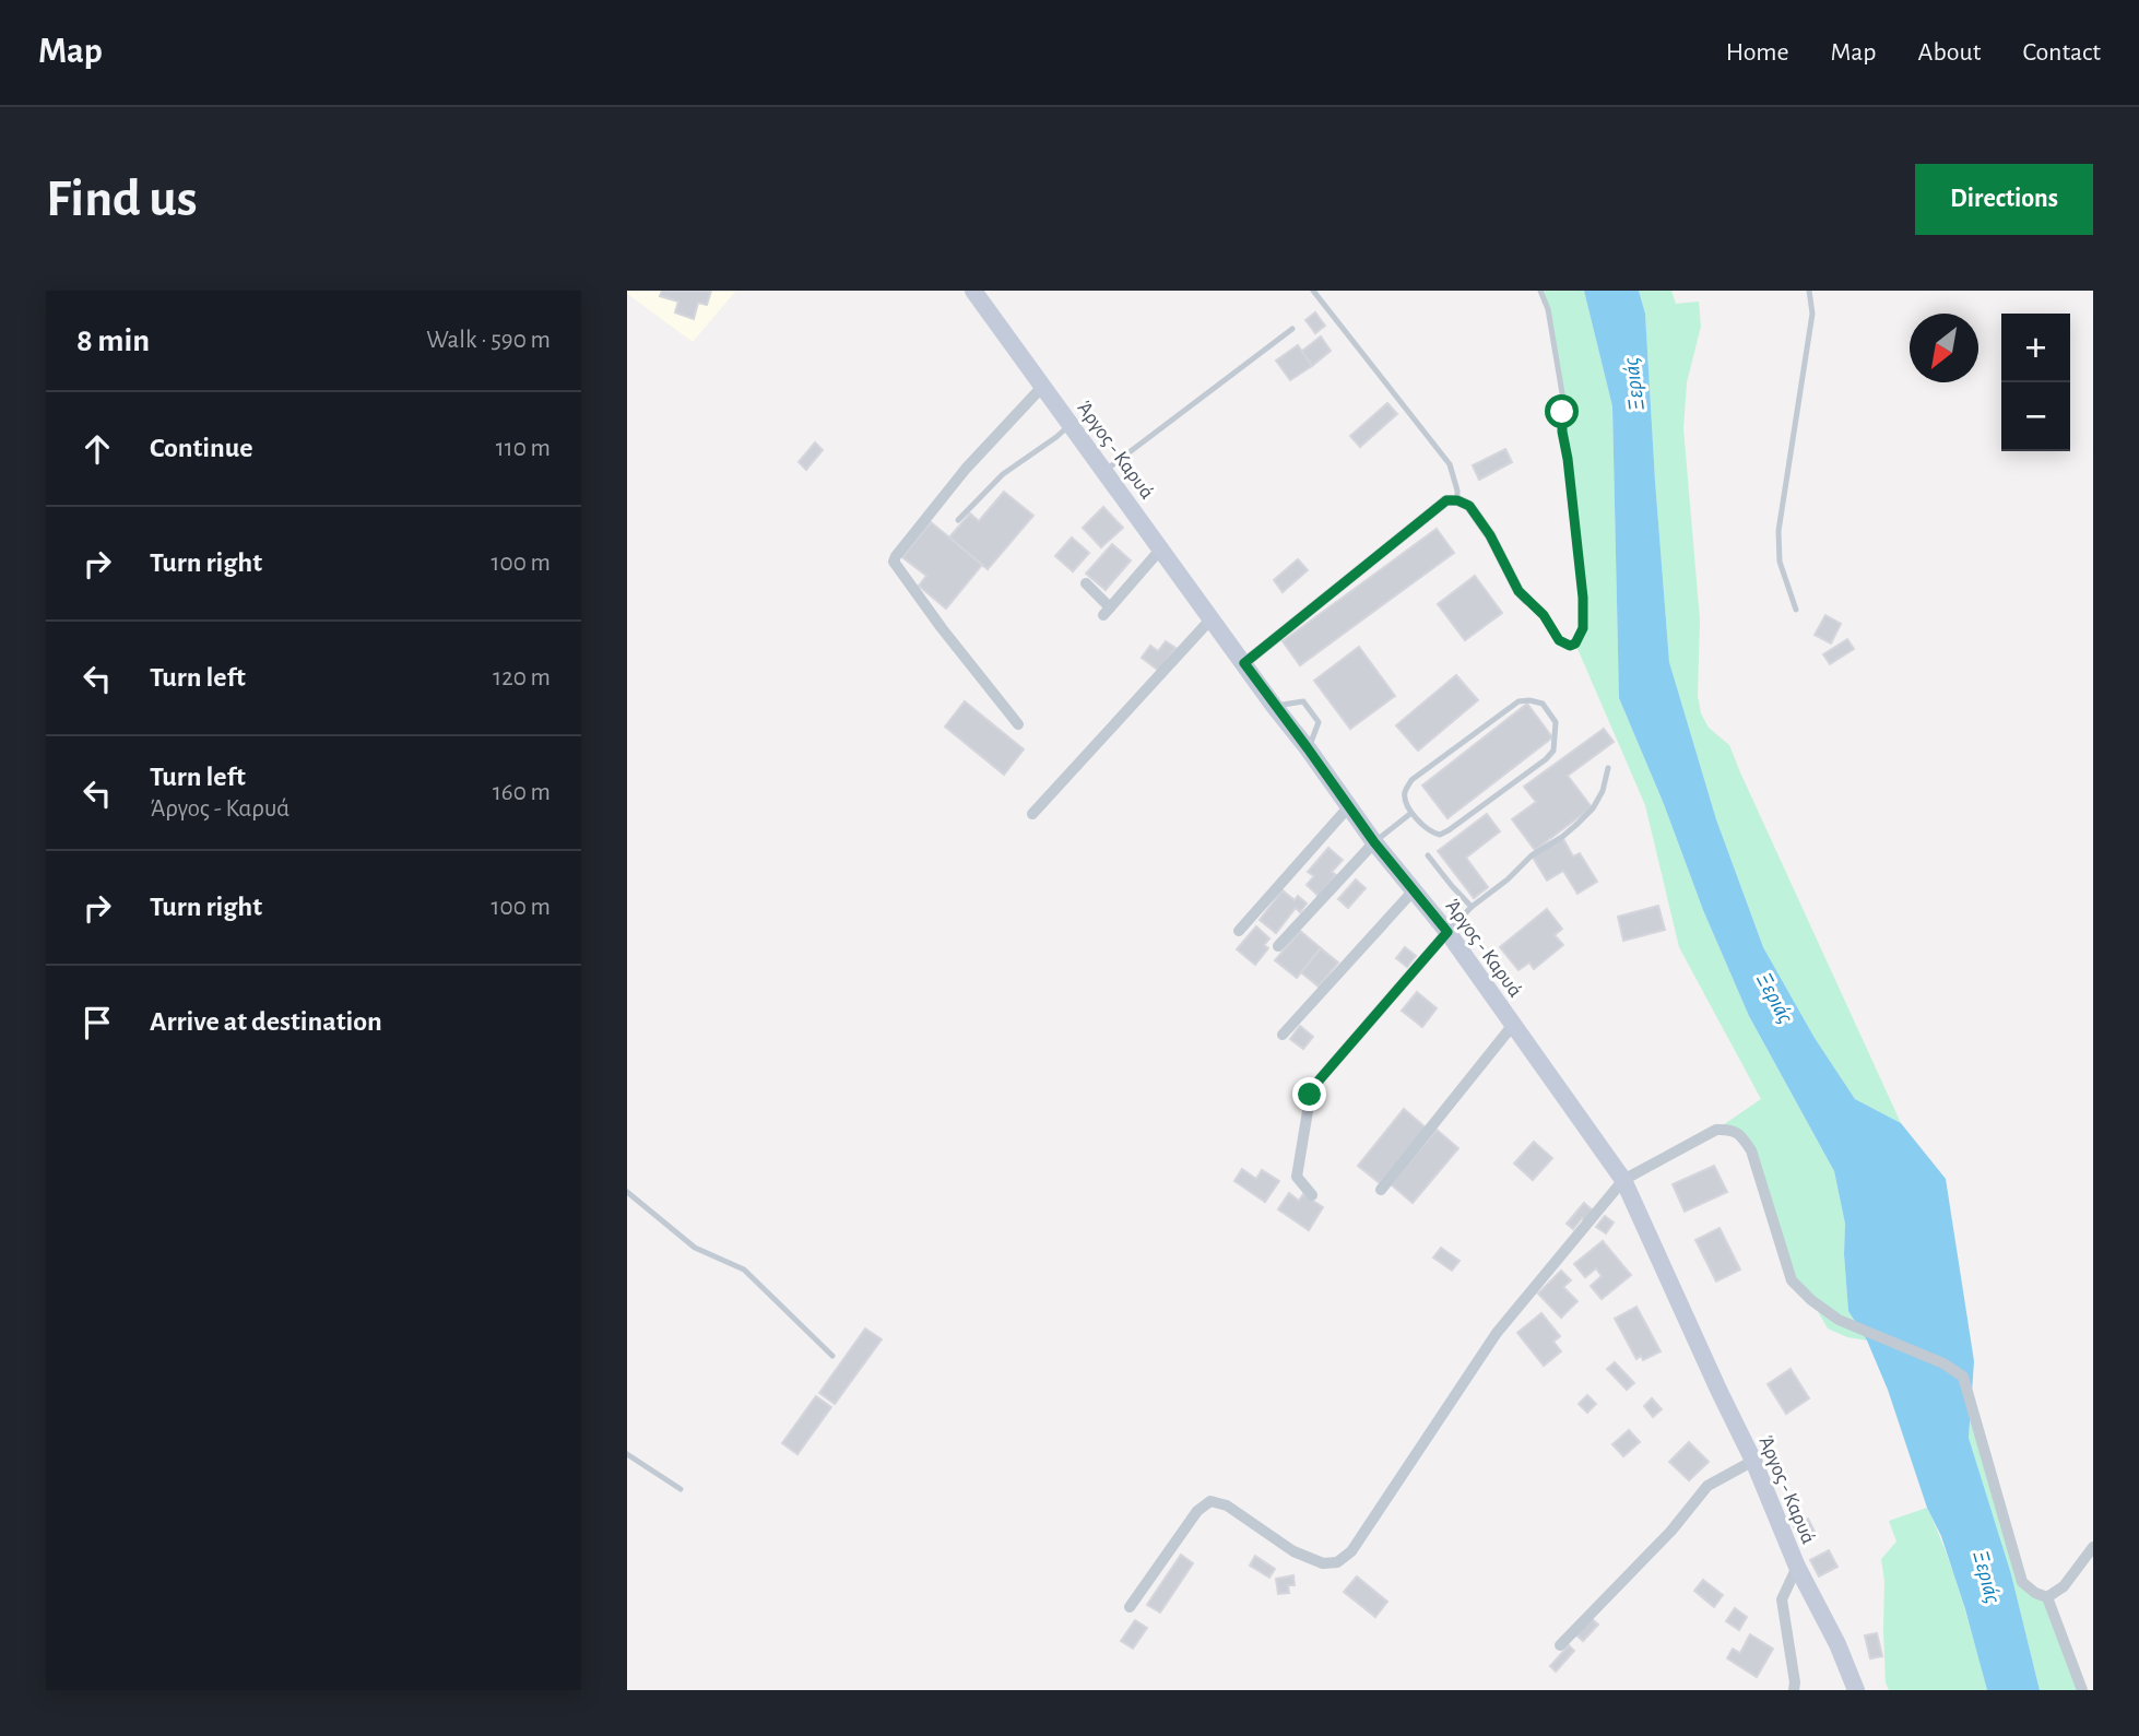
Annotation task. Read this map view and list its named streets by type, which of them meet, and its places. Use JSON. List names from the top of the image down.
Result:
{
  "streets": {
    "main road": ["Άργος - Καρυά"]
  },
  "water": ["Ξεριάς"],
  "north": "bottom left",
  "page": {
    "header": "Map",
    "nav": [
      "Home",
      "Map",
      "About",
      "Contact"
    ],
    "buttons": "Directions",
    "title": "Find us",
    "heading": ["8 min", "Walk · 590 m"],
    "map_buttons": ["+", "−"],
    "list": [
      ["Continue", "110 m"],
      ["Turn right", "100 m"],
      ["Turn left", "120 m"],
      ["Turn left", "Άργος - Καρυά", "160 m"],
      ["Turn right", "100 m"],
      "Arrive at destination"
    ]
  }
}
